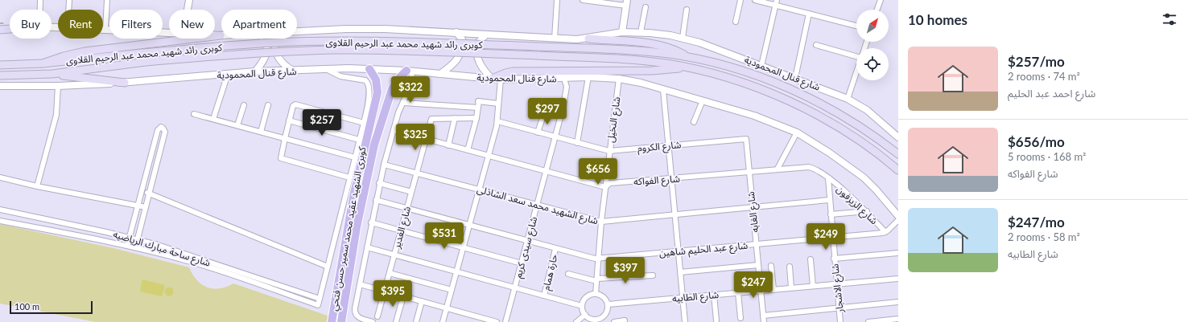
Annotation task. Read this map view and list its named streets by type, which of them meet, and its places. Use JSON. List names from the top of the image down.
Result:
{
  "streets": {
    "main road": ["كوبرى رائد شهيد محمد عبد الرحيم القلاوى", "شارع قنال المحمودية", "كوبرى الشهيد عقيد محمد سمير حسن فتحي"],
    "street": [
      "شارع النخيل",
      "شارع الكروم",
      "شارع الفواكه",
      "شارع الشهيد محمد سعد الشاذلى",
      "شارع الزيزفون",
      "شارع الغابه",
      "شارع الغدير",
      "شارع سيدى كريم",
      "شارع ساحة مبارك الرياضيه",
      "شارع عبد الحليم شاهين",
      "حارة همام",
      "شارع الاشجار",
      "شارع الطابيه"
    ]
  },
  "crossings": [
    ["شارع قنال المحمودية", "شارع النخيل"],
    ["شارع قنال المحمودية", "كوبرى الشهيد عقيد محمد سمير حسن فتحي"],
    ["شارع قنال المحمودية", "شارع سيدى كريم"],
    ["شارع النخيل", "شارع الكروم"],
    ["شارع النخيل", "شارع الفواكه"],
    ["شارع النخيل", "شارع الشهيد محمد سعد الشاذلى"],
    ["شارع النخيل", "شارع عبد الحليم شاهين"],
    ["شارع النخيل", "شارع الطابيه"],
    ["شارع الكروم", "شارع الغابه"],
    ["شارع الكروم", "شارع سيدى كريم"],
    ["شارع الفواكه", "شارع الزيزفون"],
    ["شارع الفواكه", "شارع الغابه"],
    ["شارع الفواكه", "شارع الاشجار"],
    ["شارع الشهيد محمد سعد الشاذلى", "شارع الغابه"],
    ["شارع الشهيد محمد سعد الشاذلى", "شارع الغدير"],
    ["شارع الشهيد محمد سعد الشاذلى", "شارع سيدى كريم"],
    ["شارع الشهيد محمد سعد الشاذلى", "شارع الاشجار"],
    ["شارع الزيزفون", "شارع عبد الحليم شاهين"],
    ["شارع الزيزفون", "شارع الاشجار"],
    ["شارع الغابه", "شارع عبد الحليم شاهين"],
    ["شارع الغابه", "شارع الطابيه"],
    ["شارع الغدير", "شارع عبد الحليم شاهين"],
    ["شارع سيدى كريم", "شارع عبد الحليم شاهين"],
    ["شارع عبد الحليم شاهين", "حارة همام"],
    ["شارع عبد الحليم شاهين", "شارع الاشجار"],
    ["شارع الاشجار", "شارع الطابيه"]
  ],
  "scale_bar": "100 m",
  "north": "top right",
  "page": {
    "heading": "10 homes",
    "chip": [
      "Buy",
      "Rent",
      "Filters",
      "New",
      "Apartment"
    ],
    "list": [
      {
        "name": "$257/mo",
        "note": "2 rooms · 74 m² · شارع احمد عبد الحليم"
      },
      {
        "name": "$656/mo",
        "note": "5 rooms · 168 m² · شارع الفواكه"
      },
      {
        "name": "$247/mo",
        "note": "2 rooms · 58 m² · شارع الطابيه"
      }
    ],
    "price": [
      "$322",
      "$297",
      "$257",
      "$325",
      "$656",
      "$531",
      "$249",
      "$397",
      "$247",
      "$395"
    ],
    "scale": "100 m"
  }
}
